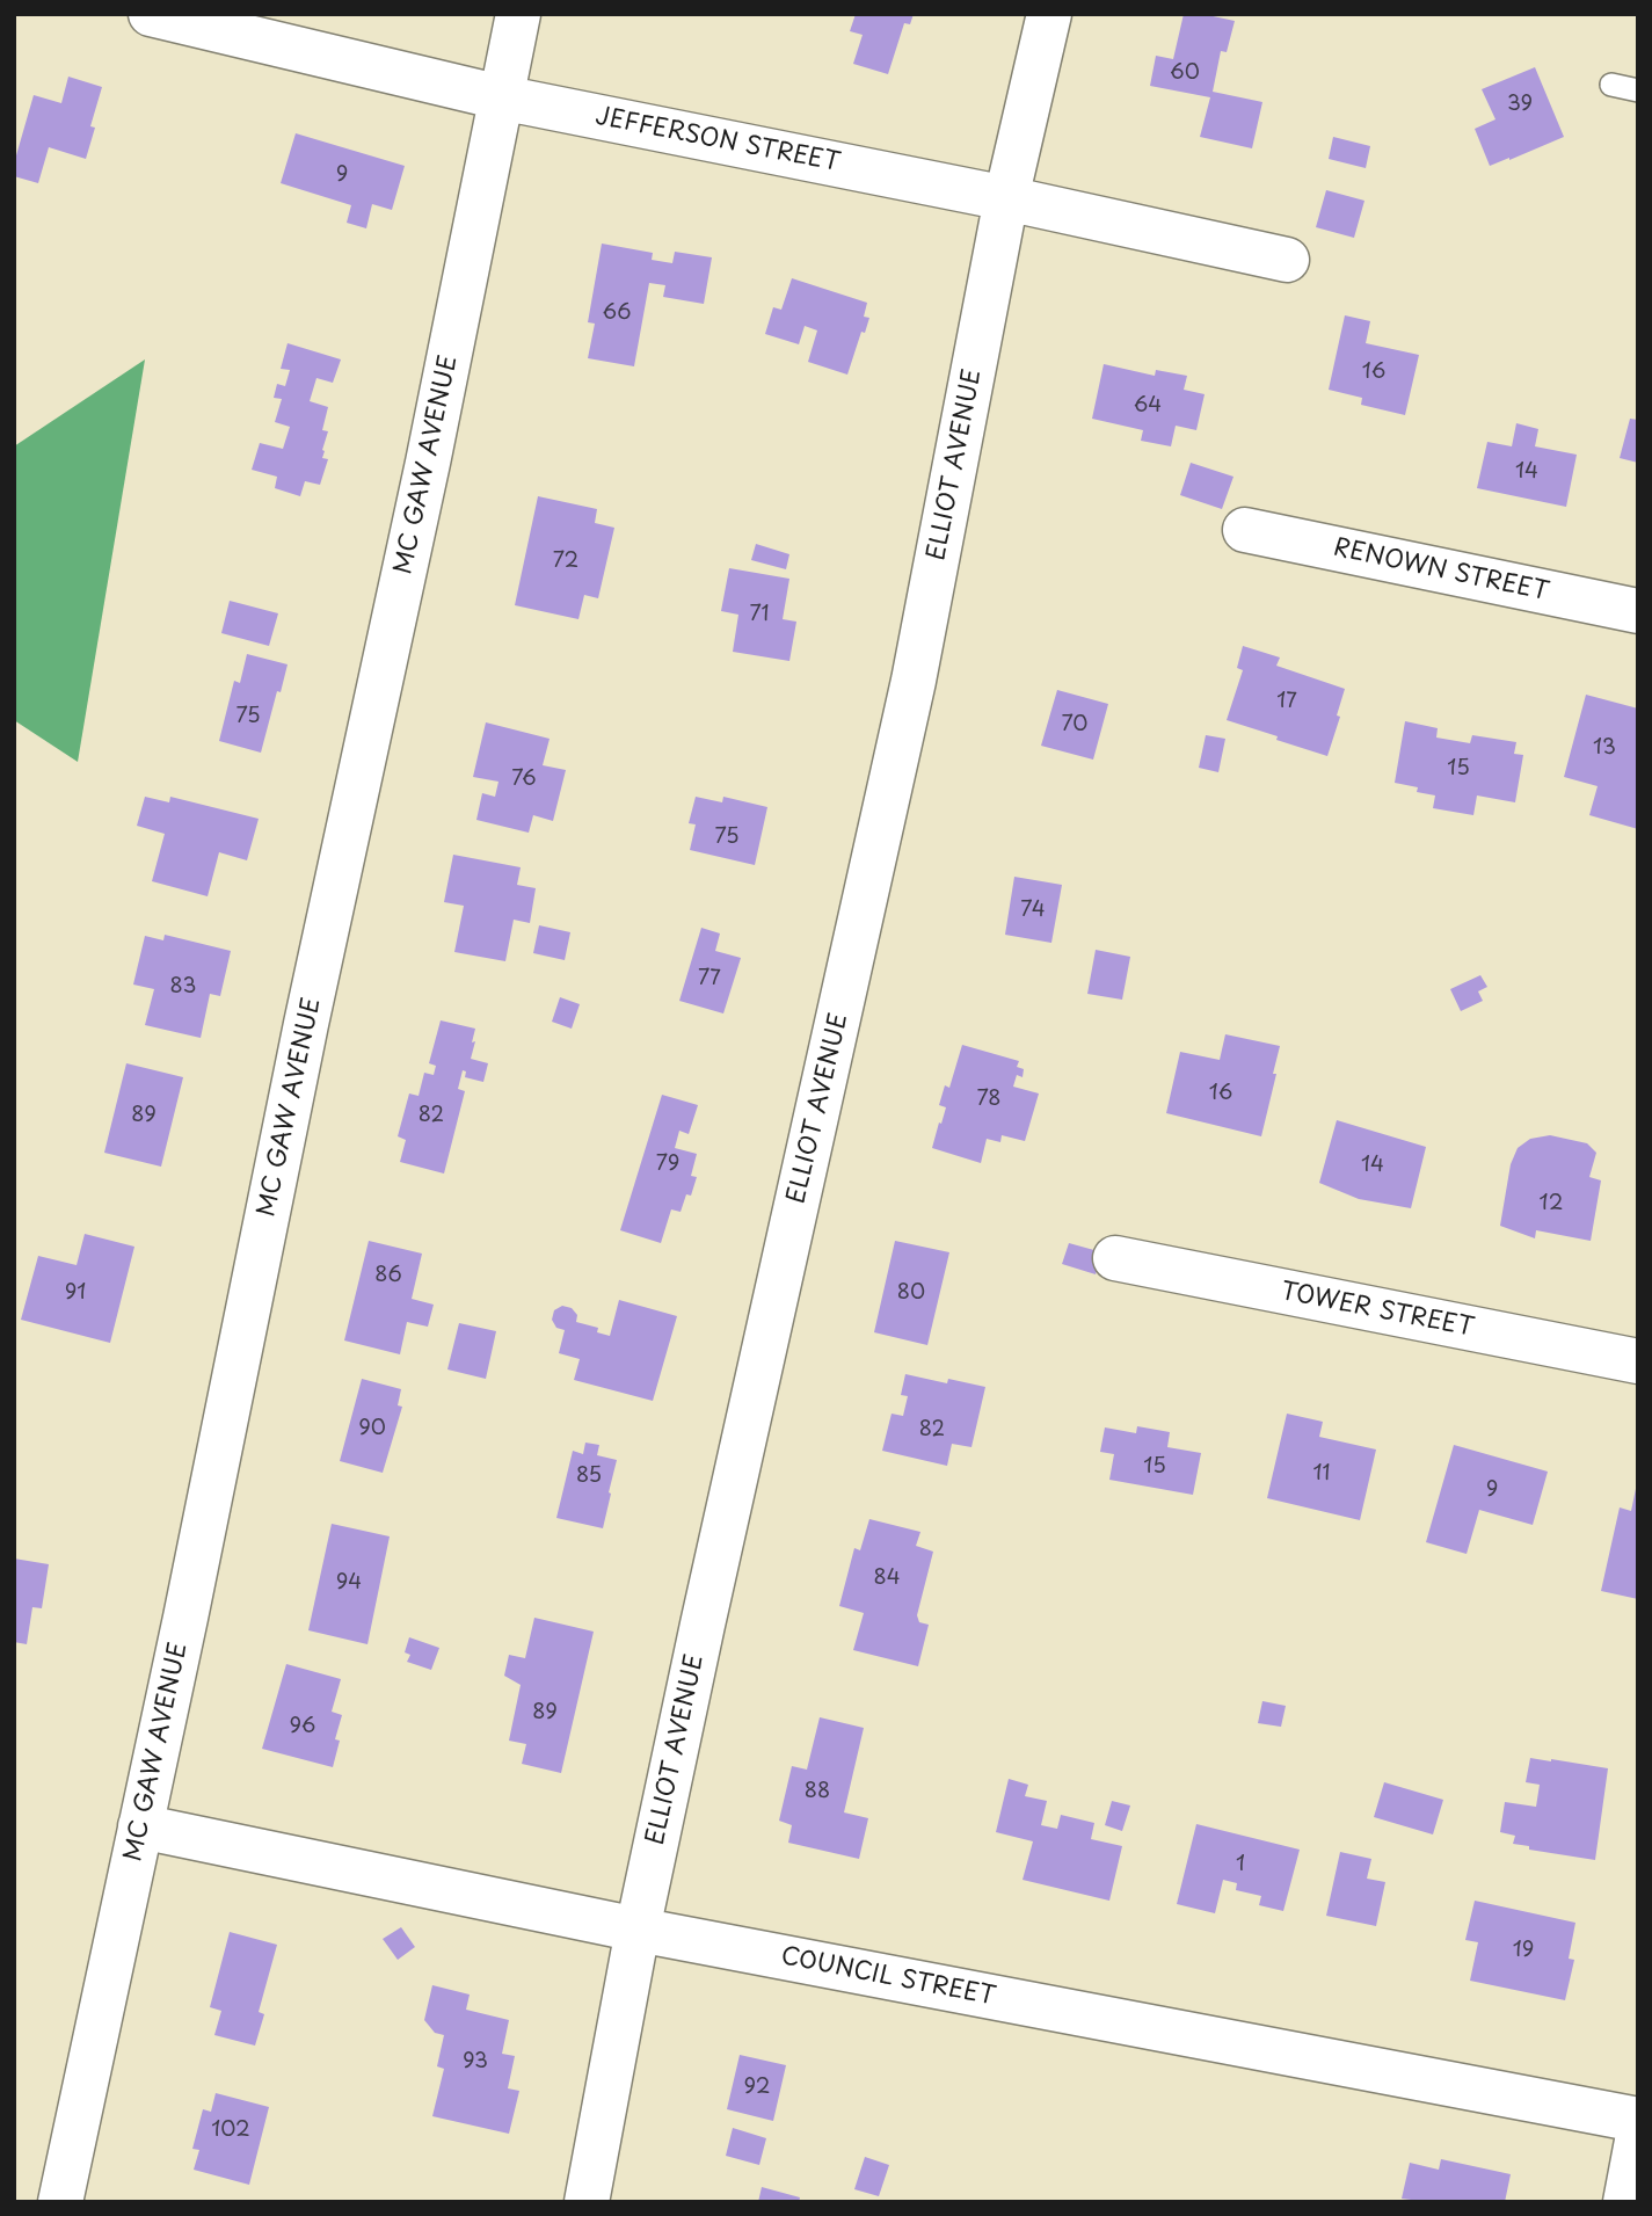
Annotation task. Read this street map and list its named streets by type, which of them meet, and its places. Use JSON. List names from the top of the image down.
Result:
{
  "streets": {
    "street": [
      "JEFFERSON STREET",
      "MC GAW AVENUE",
      "ELLIOT AVENUE",
      "RENOWN STREET",
      "TOWER STREET",
      "COUNCIL STREET"
    ]
  },
  "crossings": [
    ["JEFFERSON STREET", "MC GAW AVENUE"],
    ["JEFFERSON STREET", "ELLIOT AVENUE"],
    ["MC GAW AVENUE", "COUNCIL STREET"],
    ["ELLIOT AVENUE", "COUNCIL STREET"]
  ],
  "house_numbers": [
    "60",
    "39",
    "9",
    "66",
    "16",
    "64",
    "14",
    "72",
    "71",
    "17",
    "75",
    "70",
    "13",
    "15",
    "76",
    "75",
    "74",
    "77",
    "83",
    "16",
    "78",
    "89",
    "82",
    "79",
    "14",
    "12",
    "86",
    "91",
    "80",
    "90",
    "82",
    "15",
    "11",
    "85",
    "9",
    "84",
    "94",
    "89",
    "96",
    "88",
    "1",
    "19",
    "93",
    "92",
    "102"
  ]
}
